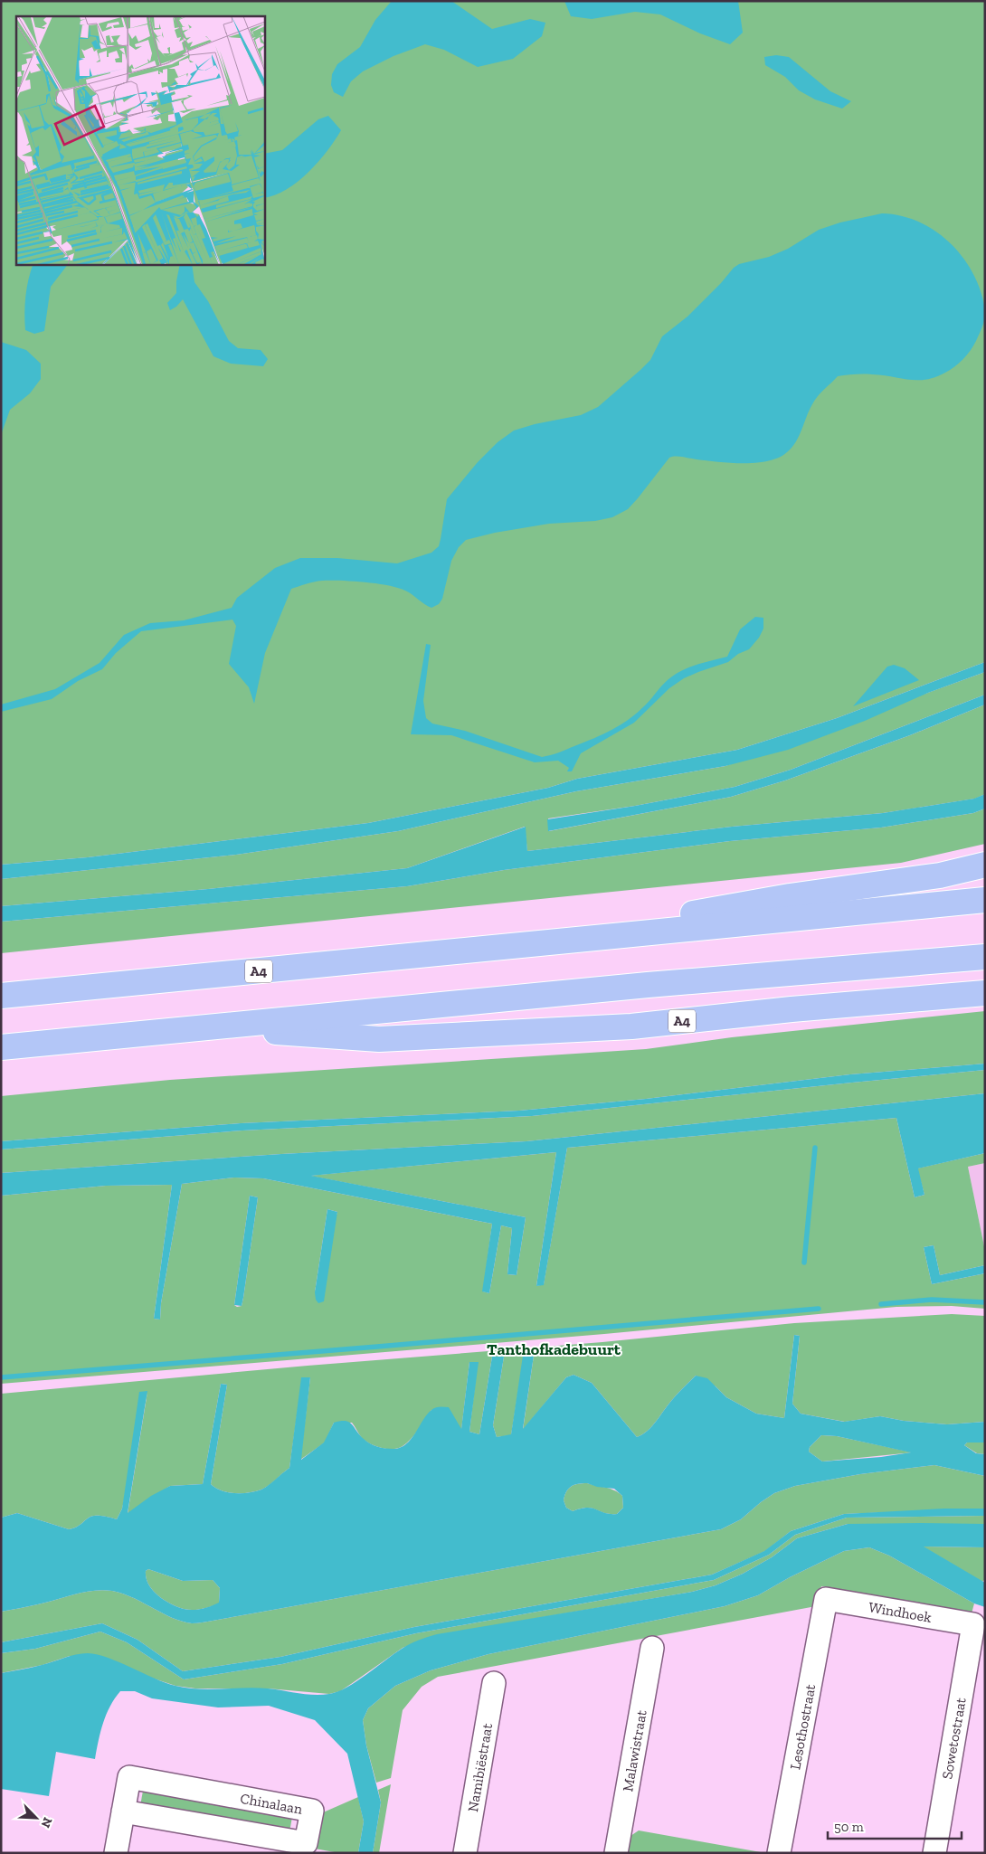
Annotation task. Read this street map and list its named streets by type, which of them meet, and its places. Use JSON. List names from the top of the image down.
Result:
{
  "streets": {
    "highway": ["A4"],
    "street": [
      "Windhoek",
      "Lesothostraat",
      "Sowetostraat",
      "Malawistraat",
      "Namibiëstraat",
      "Chinalaan"
    ]
  },
  "crossings": [
    ["Windhoek", "Lesothostraat"],
    ["Windhoek", "Sowetostraat"]
  ],
  "districts": ["Tanthofkadebuurt"],
  "scale_bar": "50 m",
  "north": "bottom right"
}
